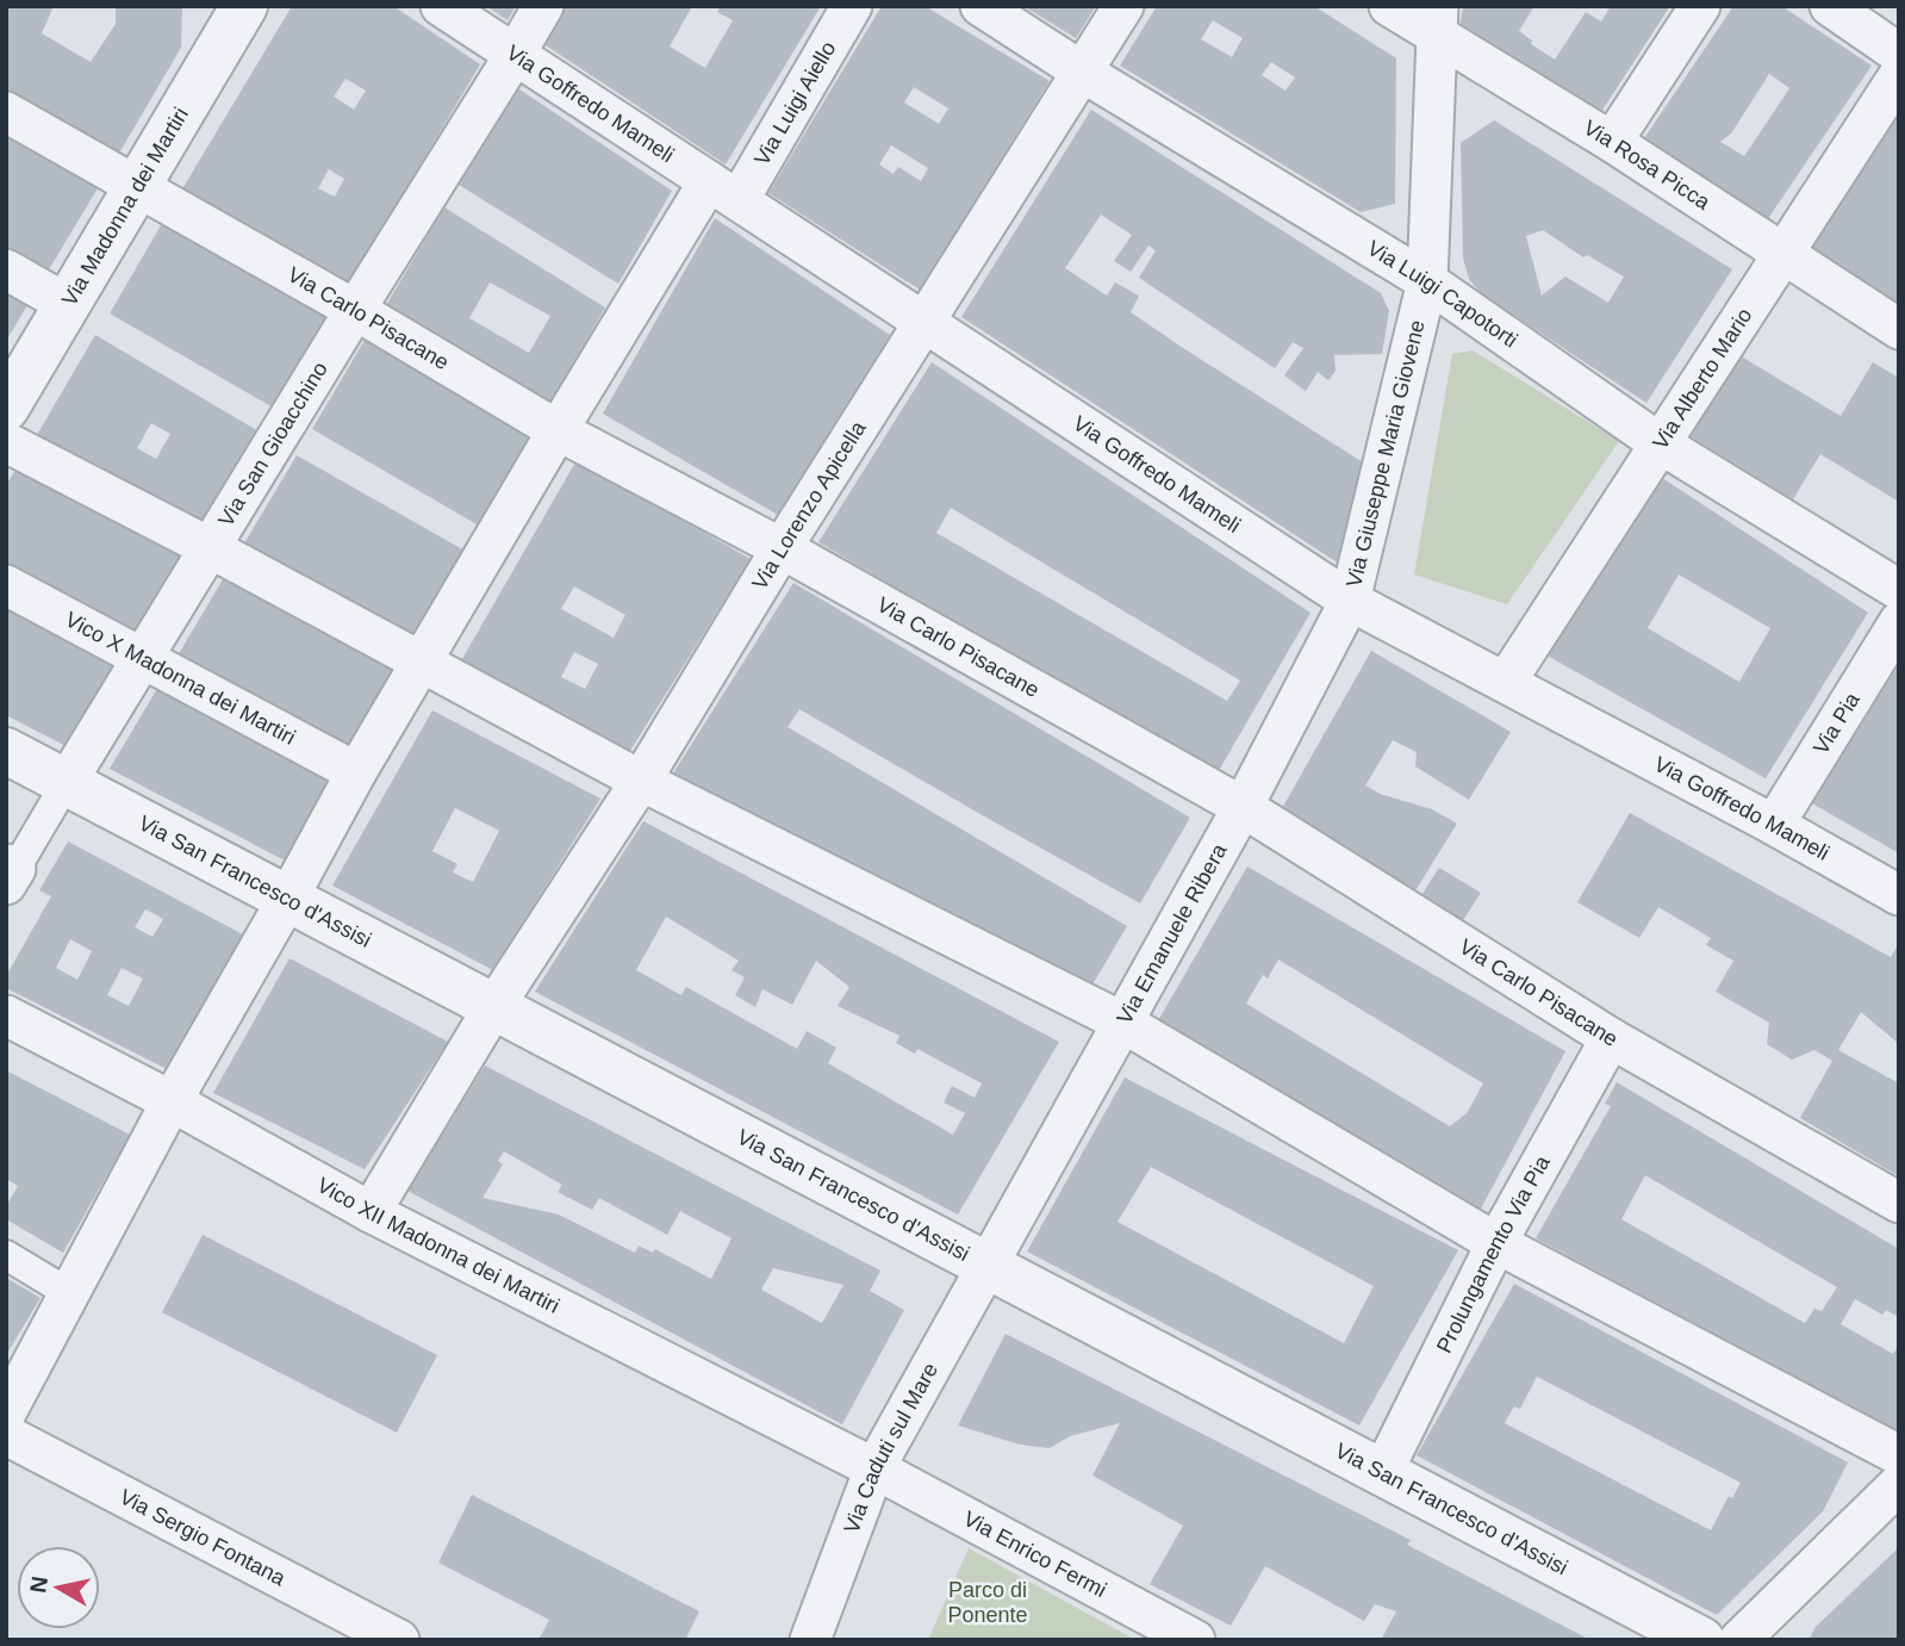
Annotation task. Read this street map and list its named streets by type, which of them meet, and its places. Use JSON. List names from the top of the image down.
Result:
{
  "streets": {
    "street": [
      "Via Goffredo Mameli",
      "Via Luigi Aiello",
      "Via Rosa Picca",
      "Via Madonna dei Martiri",
      "Via Luigi Capotorti",
      "Via Carlo Pisacane",
      "Via Alberto Mario",
      "Via San Gioacchino",
      "Via Giuseppe Maria Giovene",
      "Via Lorenzo Apicella",
      "Vico X Madonna dei Martiri",
      "Via Pia",
      "Via San Francesco d'Assisi",
      "Via Emanuele Ribera",
      "Vico XII Madonna dei Martiri",
      "Prolungamento Via Pia",
      "Via Caduti sul Mare",
      "Via Sergio Fontana",
      "Via Enrico Fermi"
    ]
  },
  "crossings": [
    ["Via Goffredo Mameli", "Via Luigi Aiello"],
    ["Via Goffredo Mameli", "Via Alberto Mario"],
    ["Via Goffredo Mameli", "Via San Gioacchino"],
    ["Via Goffredo Mameli", "Via Giuseppe Maria Giovene"],
    ["Via Goffredo Mameli", "Via Lorenzo Apicella"],
    ["Via Goffredo Mameli", "Via Pia"],
    ["Via Goffredo Mameli", "Via Emanuele Ribera"],
    ["Via Luigi Aiello", "Via Carlo Pisacane"],
    ["Via Luigi Aiello", "Vico X Madonna dei Martiri"],
    ["Via Luigi Aiello", "Via San Francesco d'Assisi"],
    ["Via Luigi Aiello", "Vico XII Madonna dei Martiri"],
    ["Via Rosa Picca", "Via Alberto Mario"],
    ["Via Rosa Picca", "Via Giuseppe Maria Giovene"],
    ["Via Madonna dei Martiri", "Via Carlo Pisacane"],
    ["Via Luigi Capotorti", "Via Alberto Mario"],
    ["Via Luigi Capotorti", "Via Giuseppe Maria Giovene"],
    ["Via Luigi Capotorti", "Via Lorenzo Apicella"],
    ["Via Carlo Pisacane", "Via San Gioacchino"],
    ["Via Carlo Pisacane", "Via Lorenzo Apicella"],
    ["Via Carlo Pisacane", "Via Emanuele Ribera"],
    ["Via Carlo Pisacane", "Prolungamento Via Pia"],
    ["Via San Gioacchino", "Vico X Madonna dei Martiri"],
    ["Via San Gioacchino", "Via San Francesco d'Assisi"],
    ["Via Giuseppe Maria Giovene", "Via Emanuele Ribera"],
    ["Via Lorenzo Apicella", "Via San Francesco d'Assisi"],
    ["Via Lorenzo Apicella", "Vico XII Madonna dei Martiri"],
    ["Via San Francesco d'Assisi", "Via Emanuele Ribera"],
    ["Via San Francesco d'Assisi", "Prolungamento Via Pia"],
    ["Via San Francesco d'Assisi", "Via Caduti sul Mare"],
    ["Via Emanuele Ribera", "Via Caduti sul Mare"],
    ["Vico XII Madonna dei Martiri", "Via Caduti sul Mare"],
    ["Vico XII Madonna dei Martiri", "Via Enrico Fermi"],
    ["Via Caduti sul Mare", "Via Enrico Fermi"]
  ],
  "parks": ["Parco di Ponente"],
  "north": "left"
}
